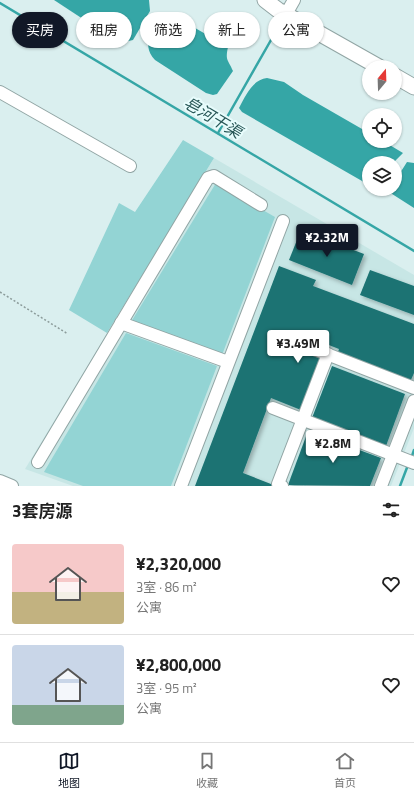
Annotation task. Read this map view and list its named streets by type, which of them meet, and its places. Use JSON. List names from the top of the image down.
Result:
{
  "water": ["皂河干渠"],
  "north": "top",
  "page": {
    "chip": [
      "买房",
      "租房",
      "筛选",
      "新上",
      "公寓"
    ],
    "price": ["¥2.32M", "¥3.49M", "¥2.8M"],
    "heading": "3套房源",
    "list": [
      {
        "name": "¥2,320,000",
        "note": "3室 · 86 m² · 公寓"
      },
      {
        "name": "¥2,800,000",
        "note": "3室 · 95 m² · 公寓"
      }
    ],
    "tabs": ["地图", "收藏", "首页"]
  }
}
